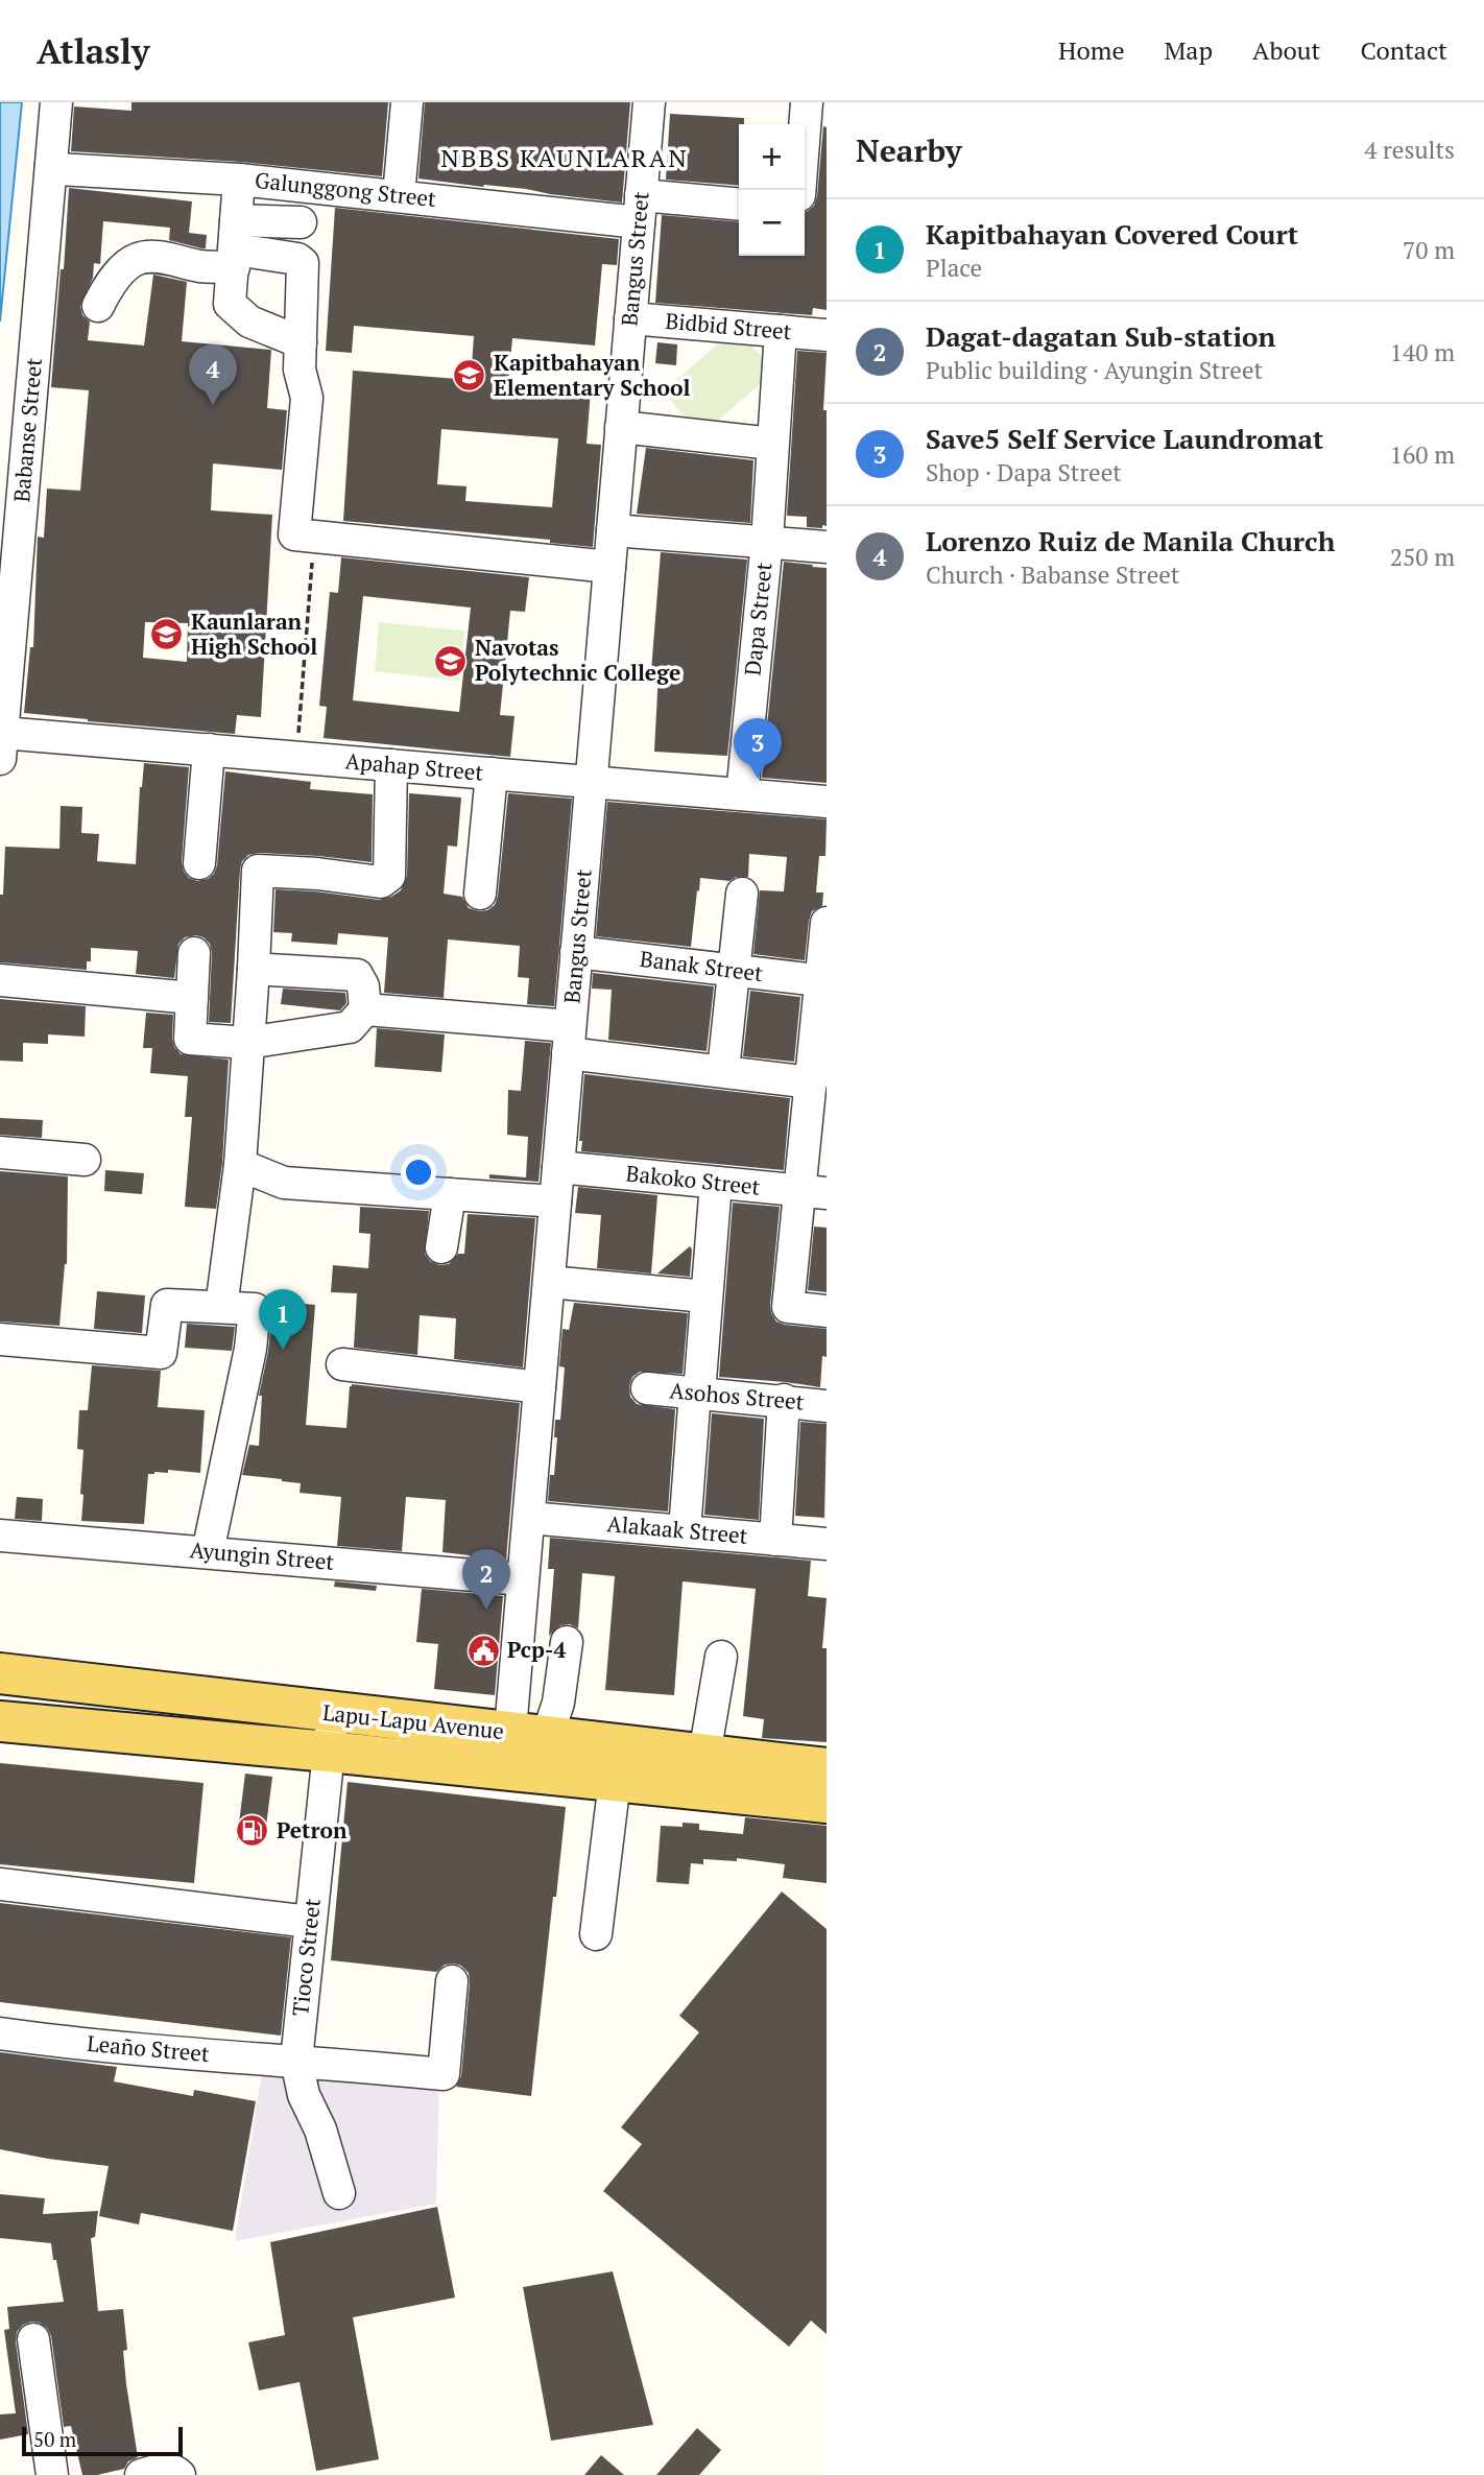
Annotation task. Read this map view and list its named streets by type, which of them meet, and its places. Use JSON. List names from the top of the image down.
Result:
{
  "streets": {
    "main road": ["Lapu-Lapu Avenue"],
    "street": [
      "Galunggong Street",
      "Bangus Street",
      "Bidbid Street",
      "Babanse Street",
      "Dapa Street",
      "Apahap Street",
      "Banak Street",
      "Bakoko Street",
      "Asohos Street",
      "Alakaak Street",
      "Ayungin Street",
      "Tioco Street",
      "Leaño Street"
    ]
  },
  "crossings": [
    ["Galunggong Street", "Bangus Street"],
    ["Galunggong Street", "Babanse Street"],
    ["Bangus Street", "Bidbid Street"],
    ["Bangus Street", "Apahap Street"],
    ["Bangus Street", "Banak Street"],
    ["Bangus Street", "Bakoko Street"],
    ["Bangus Street", "Alakaak Street"],
    ["Bangus Street", "Ayungin Street"],
    ["Bangus Street", "Lapu-Lapu Avenue"],
    ["Bidbid Street", "Dapa Street"],
    ["Babanse Street", "Apahap Street"],
    ["Dapa Street", "Apahap Street"],
    ["Lapu-Lapu Avenue", "Tioco Street"],
    ["Tioco Street", "Leaño Street"]
  ],
  "districts": ["NBBS KAUNLARAN"],
  "places": {
    "school or university": ["Kapitbahayan Elementary School", "Kaunlaran High School", "Navotas Polytechnic College"],
    "public building": ["Pcp-4"],
    "fuel station": ["Petron"]
  },
  "scale_bar": "50 m",
  "page": {
    "header": "Atlasly",
    "nav": [
      "Home",
      "Map",
      "About",
      "Contact"
    ],
    "heading": ["Nearby", "4 results"],
    "map_buttons": ["+", "−"],
    "list": [
      {
        "mark": "1",
        "name": "Kapitbahayan Covered Court",
        "note": "Place",
        "value": "70 m"
      },
      {
        "mark": "2",
        "name": "Dagat-dagatan Sub-station",
        "note": "Public building · Ayungin Street",
        "value": "140 m"
      },
      {
        "mark": "3",
        "name": "Save5 Self Service Laundromat",
        "note": "Shop · Dapa Street",
        "value": "160 m"
      },
      {
        "mark": "4",
        "name": "Lorenzo Ruiz de Manila Church",
        "note": "Church · Babanse Street",
        "value": "250 m"
      }
    ],
    "pins": [
      "4",
      "3",
      "1",
      "2"
    ],
    "scale": "50 m"
  }
}
